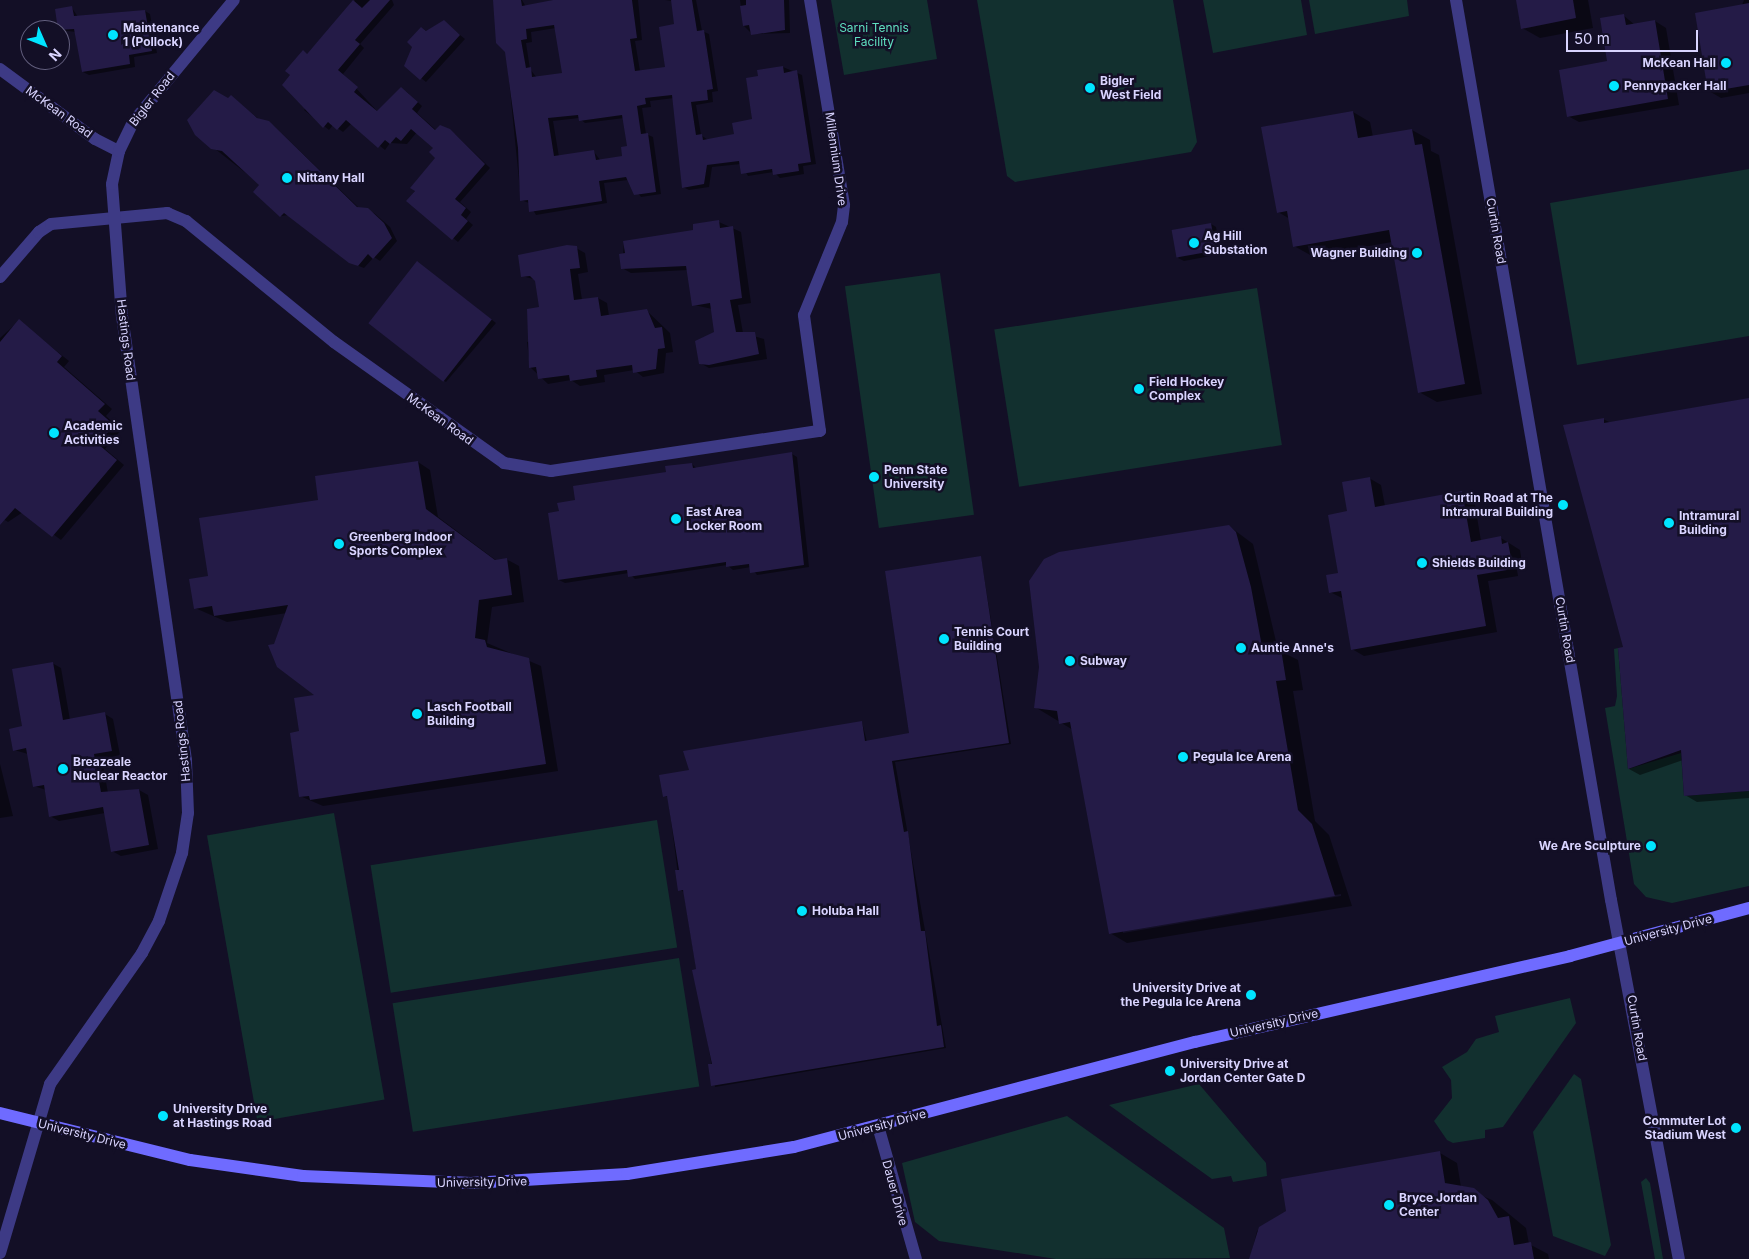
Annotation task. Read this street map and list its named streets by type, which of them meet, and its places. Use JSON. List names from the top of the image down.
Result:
{
  "streets": {
    "main road": ["University Drive"],
    "street": [
      "Bigler Road",
      "McKean Road",
      "Millennium Drive",
      "Curtin Road",
      "Hastings Road",
      "Dauer Drive"
    ]
  },
  "crossings": [
    ["Bigler Road", "McKean Road"],
    ["Bigler Road", "Hastings Road"],
    ["McKean Road", "Millennium Drive"],
    ["McKean Road", "Hastings Road"],
    ["Curtin Road", "University Drive"],
    ["Hastings Road", "University Drive"],
    ["University Drive", "Dauer Drive"]
  ],
  "parks": ["Sarni Tennis Facility"],
  "places": [
    "Maintenance 1 (Pollock)",
    "McKean Hall",
    "Pennypacker Hall",
    "Bigler West Field",
    "Nittany Hall",
    "Ag Hill Substation",
    "Wagner Building",
    "Field Hockey Complex",
    "Academic Activities",
    "Penn State University",
    "Curtin Road at The Intramural Building",
    "East Area Locker Room",
    "Intramural Building",
    "Greenberg Indoor Sports Complex",
    "Shields Building",
    "Tennis Court Building",
    "Auntie Anne's",
    "Subway",
    "Lasch Football Building",
    "Pegula Ice Arena",
    "Breazeale Nuclear Reactor",
    "We Are Sculpture",
    "Holuba Hall",
    "University Drive at the Pegula Ice Arena",
    "University Drive at Jordan Center Gate D",
    "University Drive at Hastings Road",
    "Commuter Lot Stadium West",
    "Bryce Jordan Center"
  ],
  "scale_bar": "50 m",
  "north": "bottom right"
}
